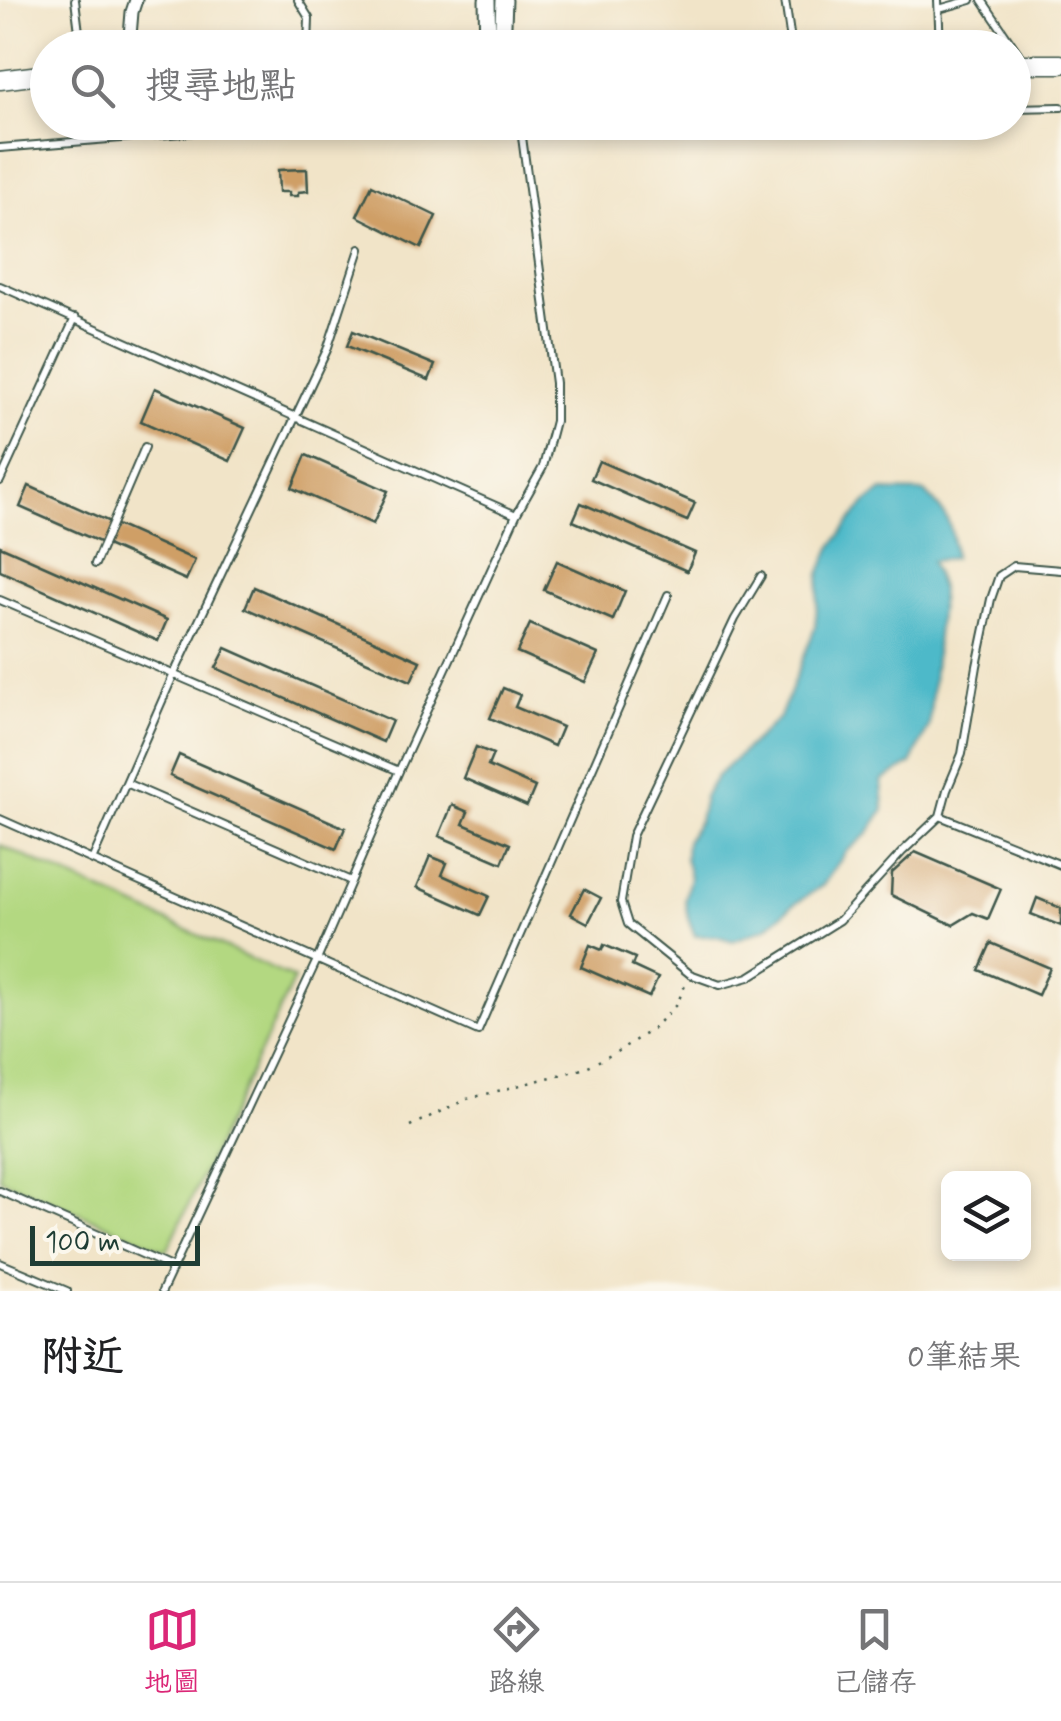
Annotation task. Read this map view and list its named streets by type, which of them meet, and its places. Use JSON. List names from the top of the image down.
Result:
{
  "scale_bar": "100 m",
  "page": {
    "search": "搜尋地點",
    "scale": "100 m",
    "heading": ["附近", "0筆結果"],
    "nav": ["地圖", "路線", "已儲存"]
  }
}
